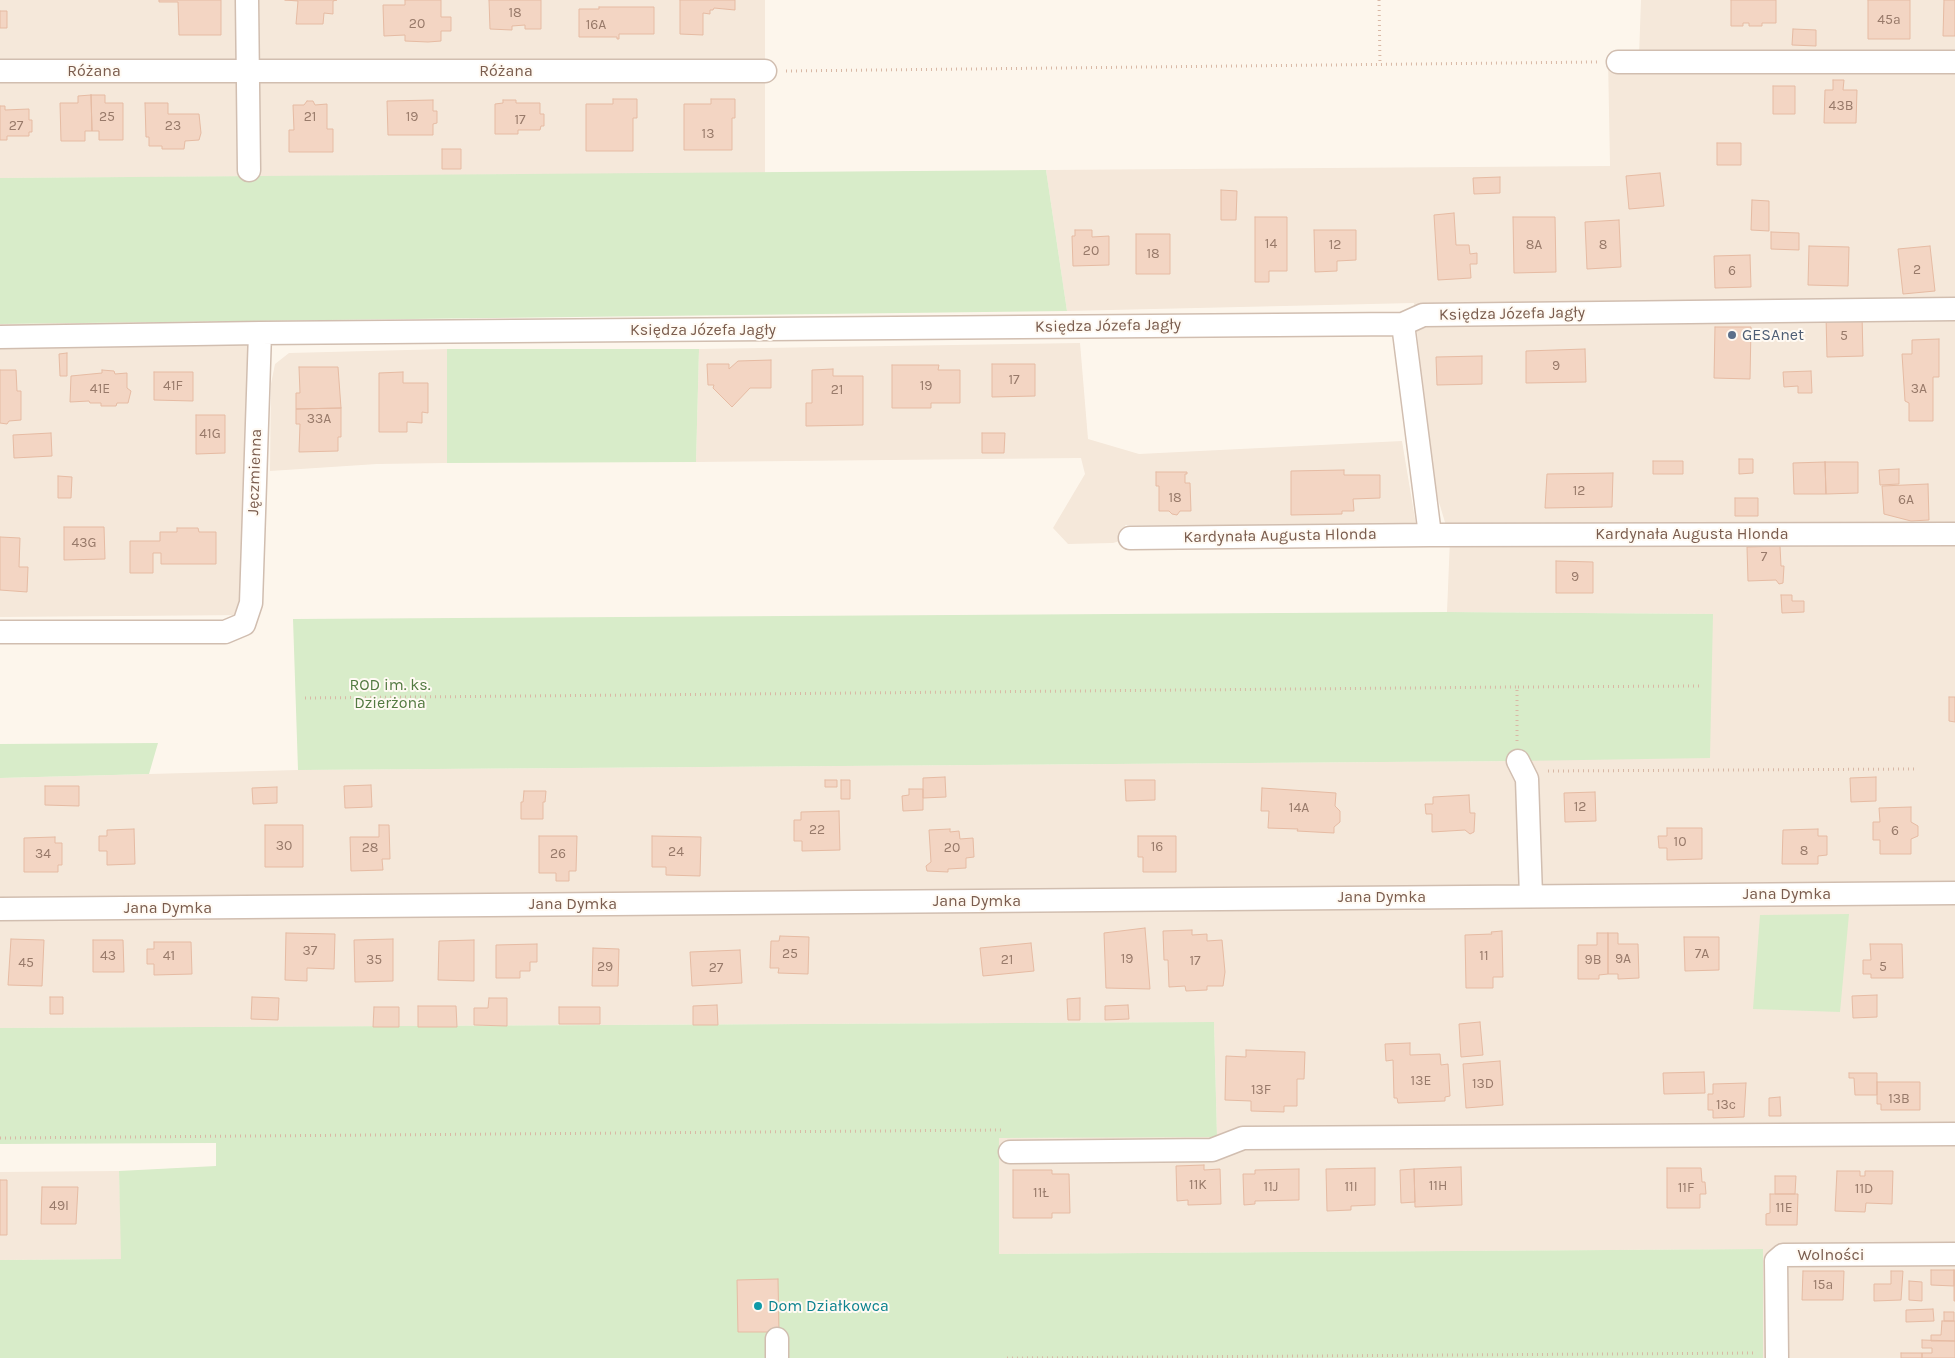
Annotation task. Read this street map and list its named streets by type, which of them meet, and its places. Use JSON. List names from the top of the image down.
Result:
{
  "streets": {
    "street": [
      "Różana",
      "Księdza Józefa Jagły",
      "Jęczmienna",
      "Kardynała Augusta Hlonda",
      "Jana Dymka",
      "Wolności"
    ]
  },
  "crossings": [
    ["Księdza Józefa Jagły", "Jęczmienna"]
  ],
  "parks": ["ROD im. ks. Dzierżona"],
  "places": ["GESAnet", "Dom Działkowca"],
  "house_numbers": [
    "18",
    "45a",
    "20",
    "16A",
    "43B",
    "25",
    "21",
    "19",
    "17",
    "27",
    "23",
    "13",
    "14",
    "12",
    "8A",
    "8",
    "20",
    "18",
    "2",
    "6",
    "5",
    "9",
    "17",
    "41F",
    "19",
    "41E",
    "3A",
    "21",
    "33A",
    "41G",
    "12",
    "18",
    "6A",
    "43G",
    "7",
    "9",
    "12",
    "14A",
    "22",
    "6",
    "10",
    "30",
    "16",
    "28",
    "20",
    "8",
    "24",
    "34",
    "26",
    "37",
    "25",
    "7A",
    "43",
    "41",
    "11",
    "19",
    "9A",
    "35",
    "21",
    "9B",
    "17",
    "45",
    "29",
    "5",
    "27",
    "13E",
    "13D",
    "13F",
    "13B",
    "13c",
    "11K",
    "11H",
    "11J",
    "11I",
    "11F",
    "11D",
    "11Ł",
    "49I",
    "11E",
    "15a"
  ]
}
